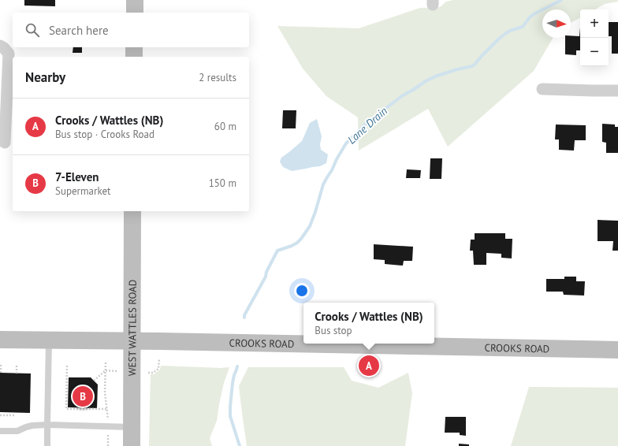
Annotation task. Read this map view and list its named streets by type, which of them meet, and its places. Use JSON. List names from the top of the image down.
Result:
{
  "streets": {
    "main road": ["WEST WATTLES ROAD", "CROOKS ROAD"]
  },
  "crossings": [
    ["WEST WATTLES ROAD", "CROOKS ROAD"]
  ],
  "water": ["Lane Drain"],
  "north": "right",
  "page": {
    "map_buttons": ["+", "−"],
    "search": "Search here",
    "heading": ["Nearby", "2 results"],
    "list": [
      {
        "mark": "A",
        "name": "Crooks / Wattles (NB)",
        "note": "Bus stop · Crooks Road",
        "value": "60 m"
      },
      {
        "mark": "B",
        "name": "7-Eleven",
        "note": "Supermarket",
        "value": "150 m"
      }
    ],
    "popup": ["Crooks / Wattles (NB)", "Bus stop"],
    "pins": ["A", "B"]
  }
}
